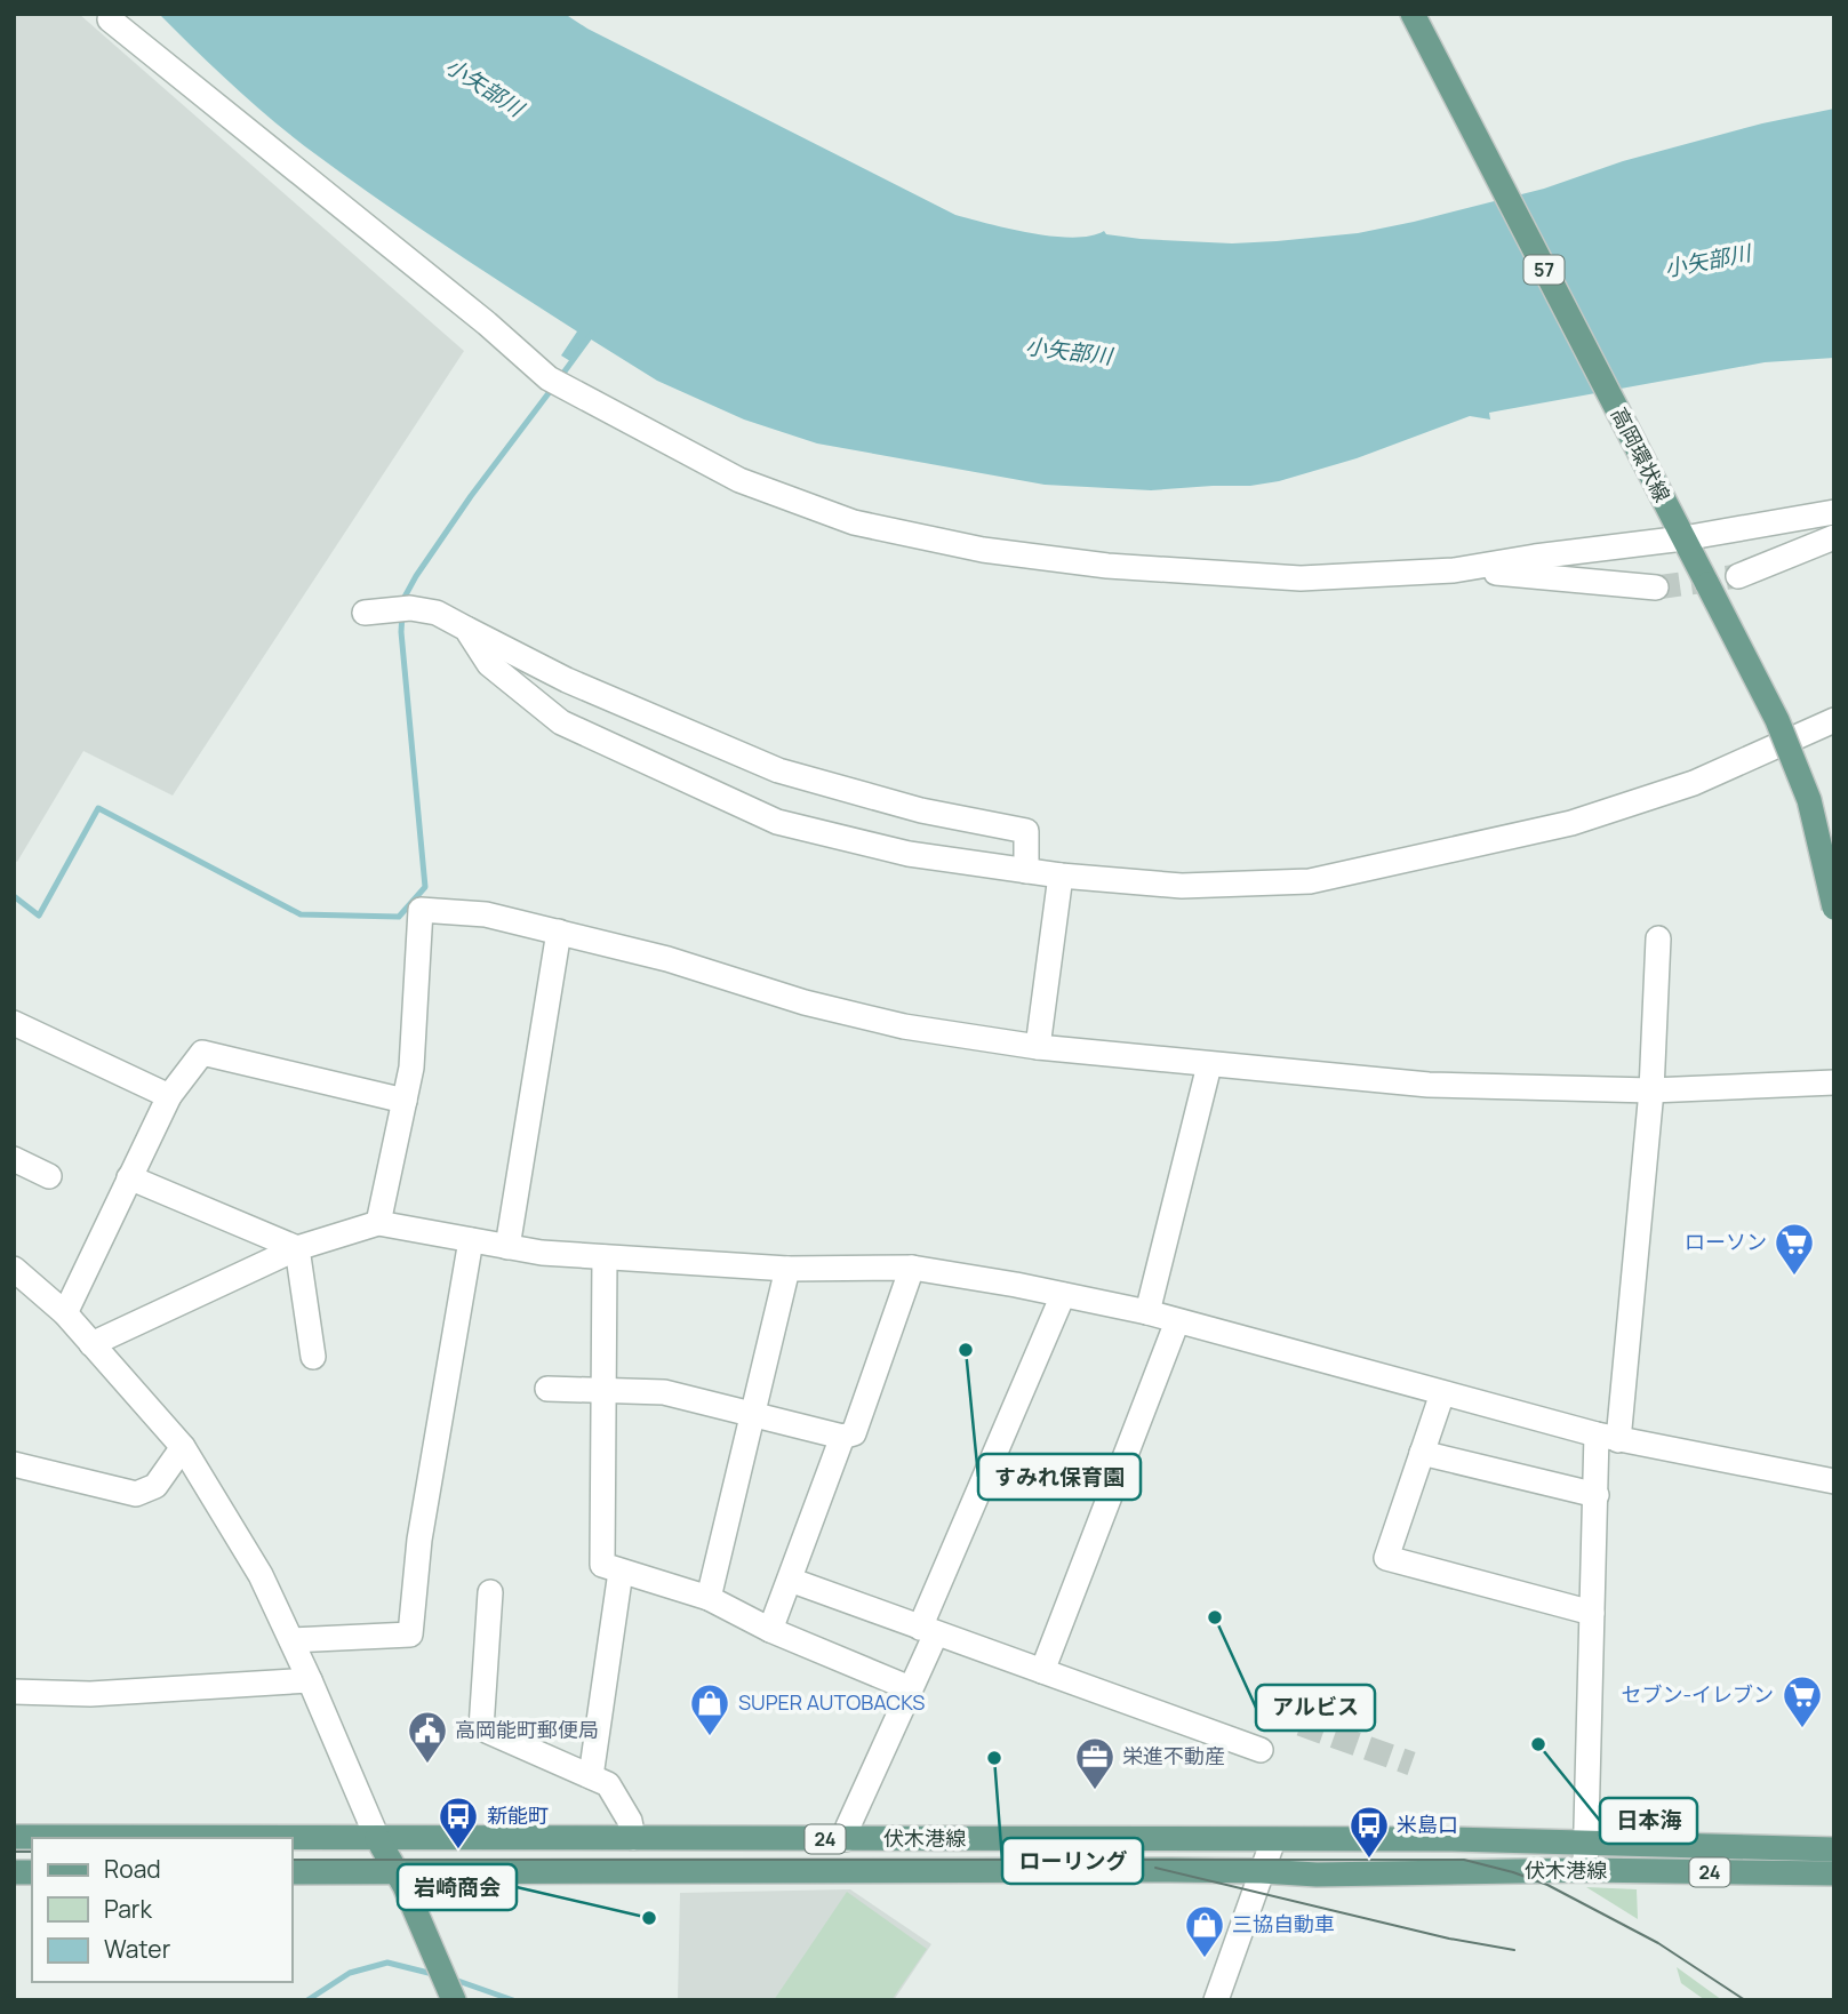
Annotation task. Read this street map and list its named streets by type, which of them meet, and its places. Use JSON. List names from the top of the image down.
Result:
{
  "streets": {
    "main road": [
      "57",
      "高岡環状線",
      "24",
      "伏木港線"
    ]
  },
  "water": ["小矢部川"],
  "places": {
    "supermarket": ["ローソン", "セブン-イレブン"],
    "other": [
      "すみれ保育園",
      "アルビス",
      "日本海",
      "ローリング",
      "岩崎商会"
    ],
    "shop": ["SUPER AUTOBACKS", "三協自動車"],
    "public building": ["高岡能町郵便局"],
    "office": ["栄進不動産"],
    "bus stop": ["新能町", "米島口"]
  },
  "legend": ["Road", "Park", "Water"]
}
